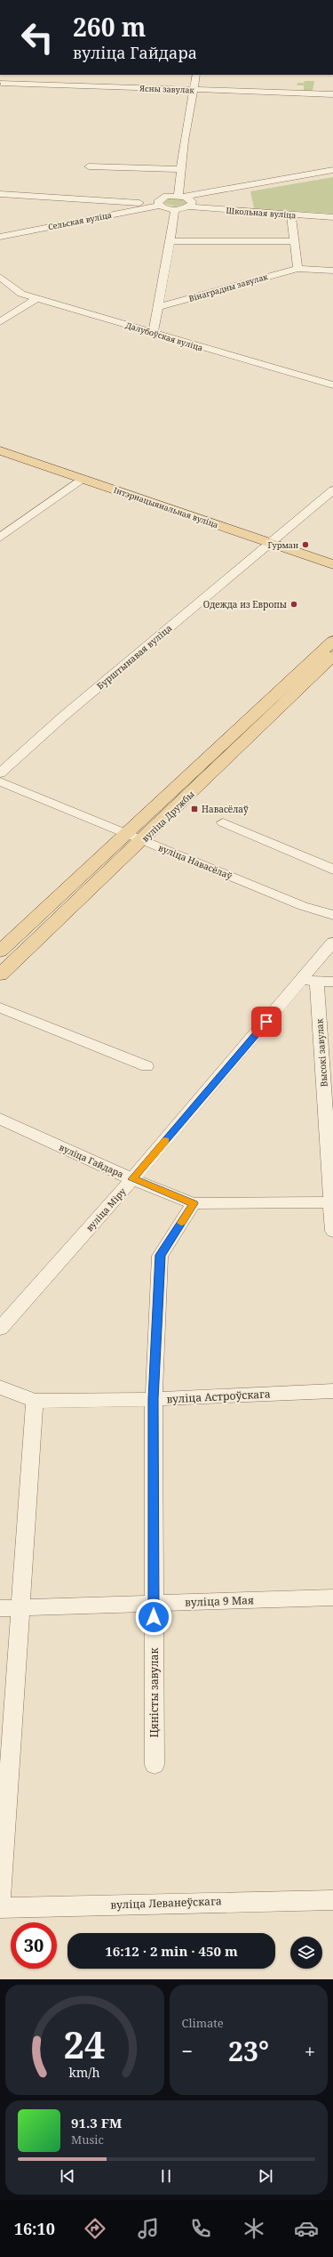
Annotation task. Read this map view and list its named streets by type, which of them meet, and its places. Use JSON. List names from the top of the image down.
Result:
{
  "streets": {
    "main road": ["Інтэрнацыянальная вуліца", "вуліца Дружбы"],
    "street": [
      "Ясны завулак",
      "Школьная вуліца",
      "Сельская вуліца",
      "Вінаградны завулак",
      "Далубоўская вуліца",
      "Бурштынавая вуліца",
      "вуліца Навасёлаў",
      "Высокі завулак",
      "вуліца Гайдара",
      "вуліца Міру",
      "вуліца Астроўскага",
      "вуліца 9 Мая",
      "Цяністы завулак",
      "вуліца Леванеўскага"
    ]
  },
  "crossings": [
    ["Інтэрнацыянальная вуліца", "Бурштынавая вуліца"],
    ["вуліца Дружбы", "вуліца Навасёлаў"],
    ["Высокі завулак", "вуліца Гайдара"],
    ["вуліца Гайдара", "вуліца Міру"],
    ["вуліца Гайдара", "Цяністы завулак"],
    ["вуліца Астроўскага", "Цяністы завулак"],
    ["вуліца 9 Мая", "Цяністы завулак"]
  ],
  "places": {
    "other": ["Гурман", "Одежда из Европы"],
    "transit": ["Навасёлаў"]
  },
  "page": {
    "turn": ["260 m", "вуліца Гайдара"],
    "limit": "30",
    "trip": "16:12 · 2 min · 450 m",
    "tile": "Climate",
    "heat": ["−", "23°", "+"],
    "song": ["91.3 FM", "Music"],
    "tabs": "16:10",
    "gauge": ["24", "km/h"]
  }
}
